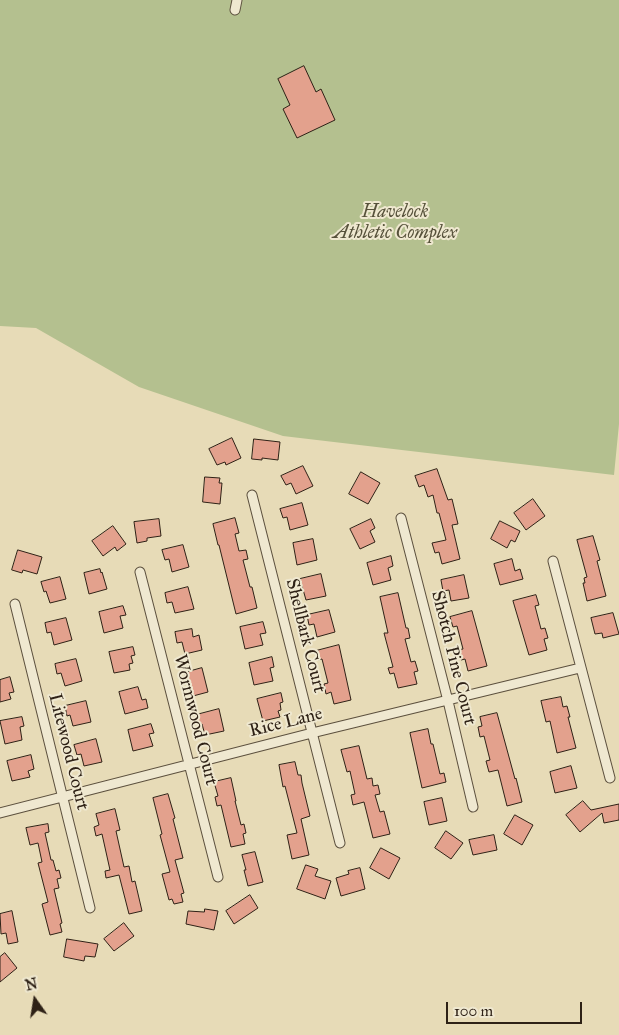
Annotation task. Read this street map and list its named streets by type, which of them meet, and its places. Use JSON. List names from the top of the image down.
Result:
{
  "streets": {
    "street": [
      "Shellbark Court",
      "Shotch Pine Court",
      "Wormwood Court",
      "Rice Lane",
      "Litewood Court"
    ]
  },
  "crossings": [
    ["Shellbark Court", "Rice Lane"],
    ["Shotch Pine Court", "Rice Lane"],
    ["Wormwood Court", "Rice Lane"],
    ["Rice Lane", "Litewood Court"]
  ],
  "parks": ["Havelock Athletic Complex"],
  "scale_bar": "100 m",
  "north": "top"
}
